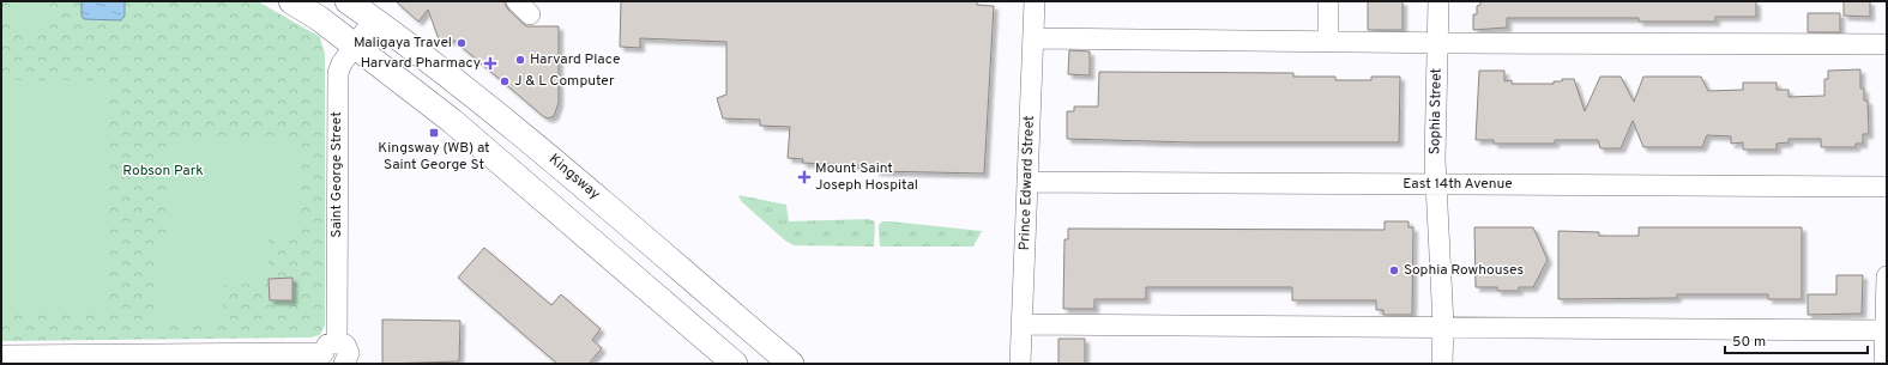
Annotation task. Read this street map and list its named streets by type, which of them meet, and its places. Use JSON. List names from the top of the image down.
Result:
{
  "streets": {
    "main road": ["Kingsway"],
    "street": [
      "Sophia Street",
      "Saint George Street",
      "Prince Edward Street",
      "East 14th Avenue"
    ]
  },
  "crossings": [
    ["Sophia Street", "East 14th Avenue"],
    ["Saint George Street", "Kingsway"],
    ["Prince Edward Street", "East 14th Avenue"]
  ],
  "parks": ["Robson Park"],
  "places": {
    "other": [
      "Maligaya Travel",
      "Harvard Place",
      "J & L Computer",
      "Sophia Rowhouses"
    ],
    "health": ["Harvard Pharmacy", "Mount Saint Joseph Hospital"],
    "transit": ["Kingsway (WB) at Saint George St"]
  },
  "scale_bar": "50 m"
}
